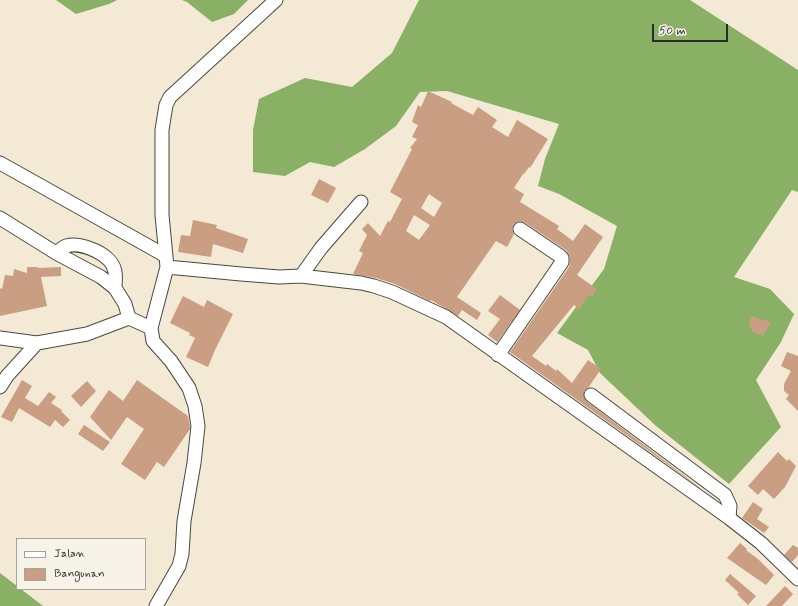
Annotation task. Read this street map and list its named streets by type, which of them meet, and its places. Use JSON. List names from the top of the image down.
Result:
{
  "legend": ["Jalan", "Bangunan"],
  "scale_bar": "50 m"
}
